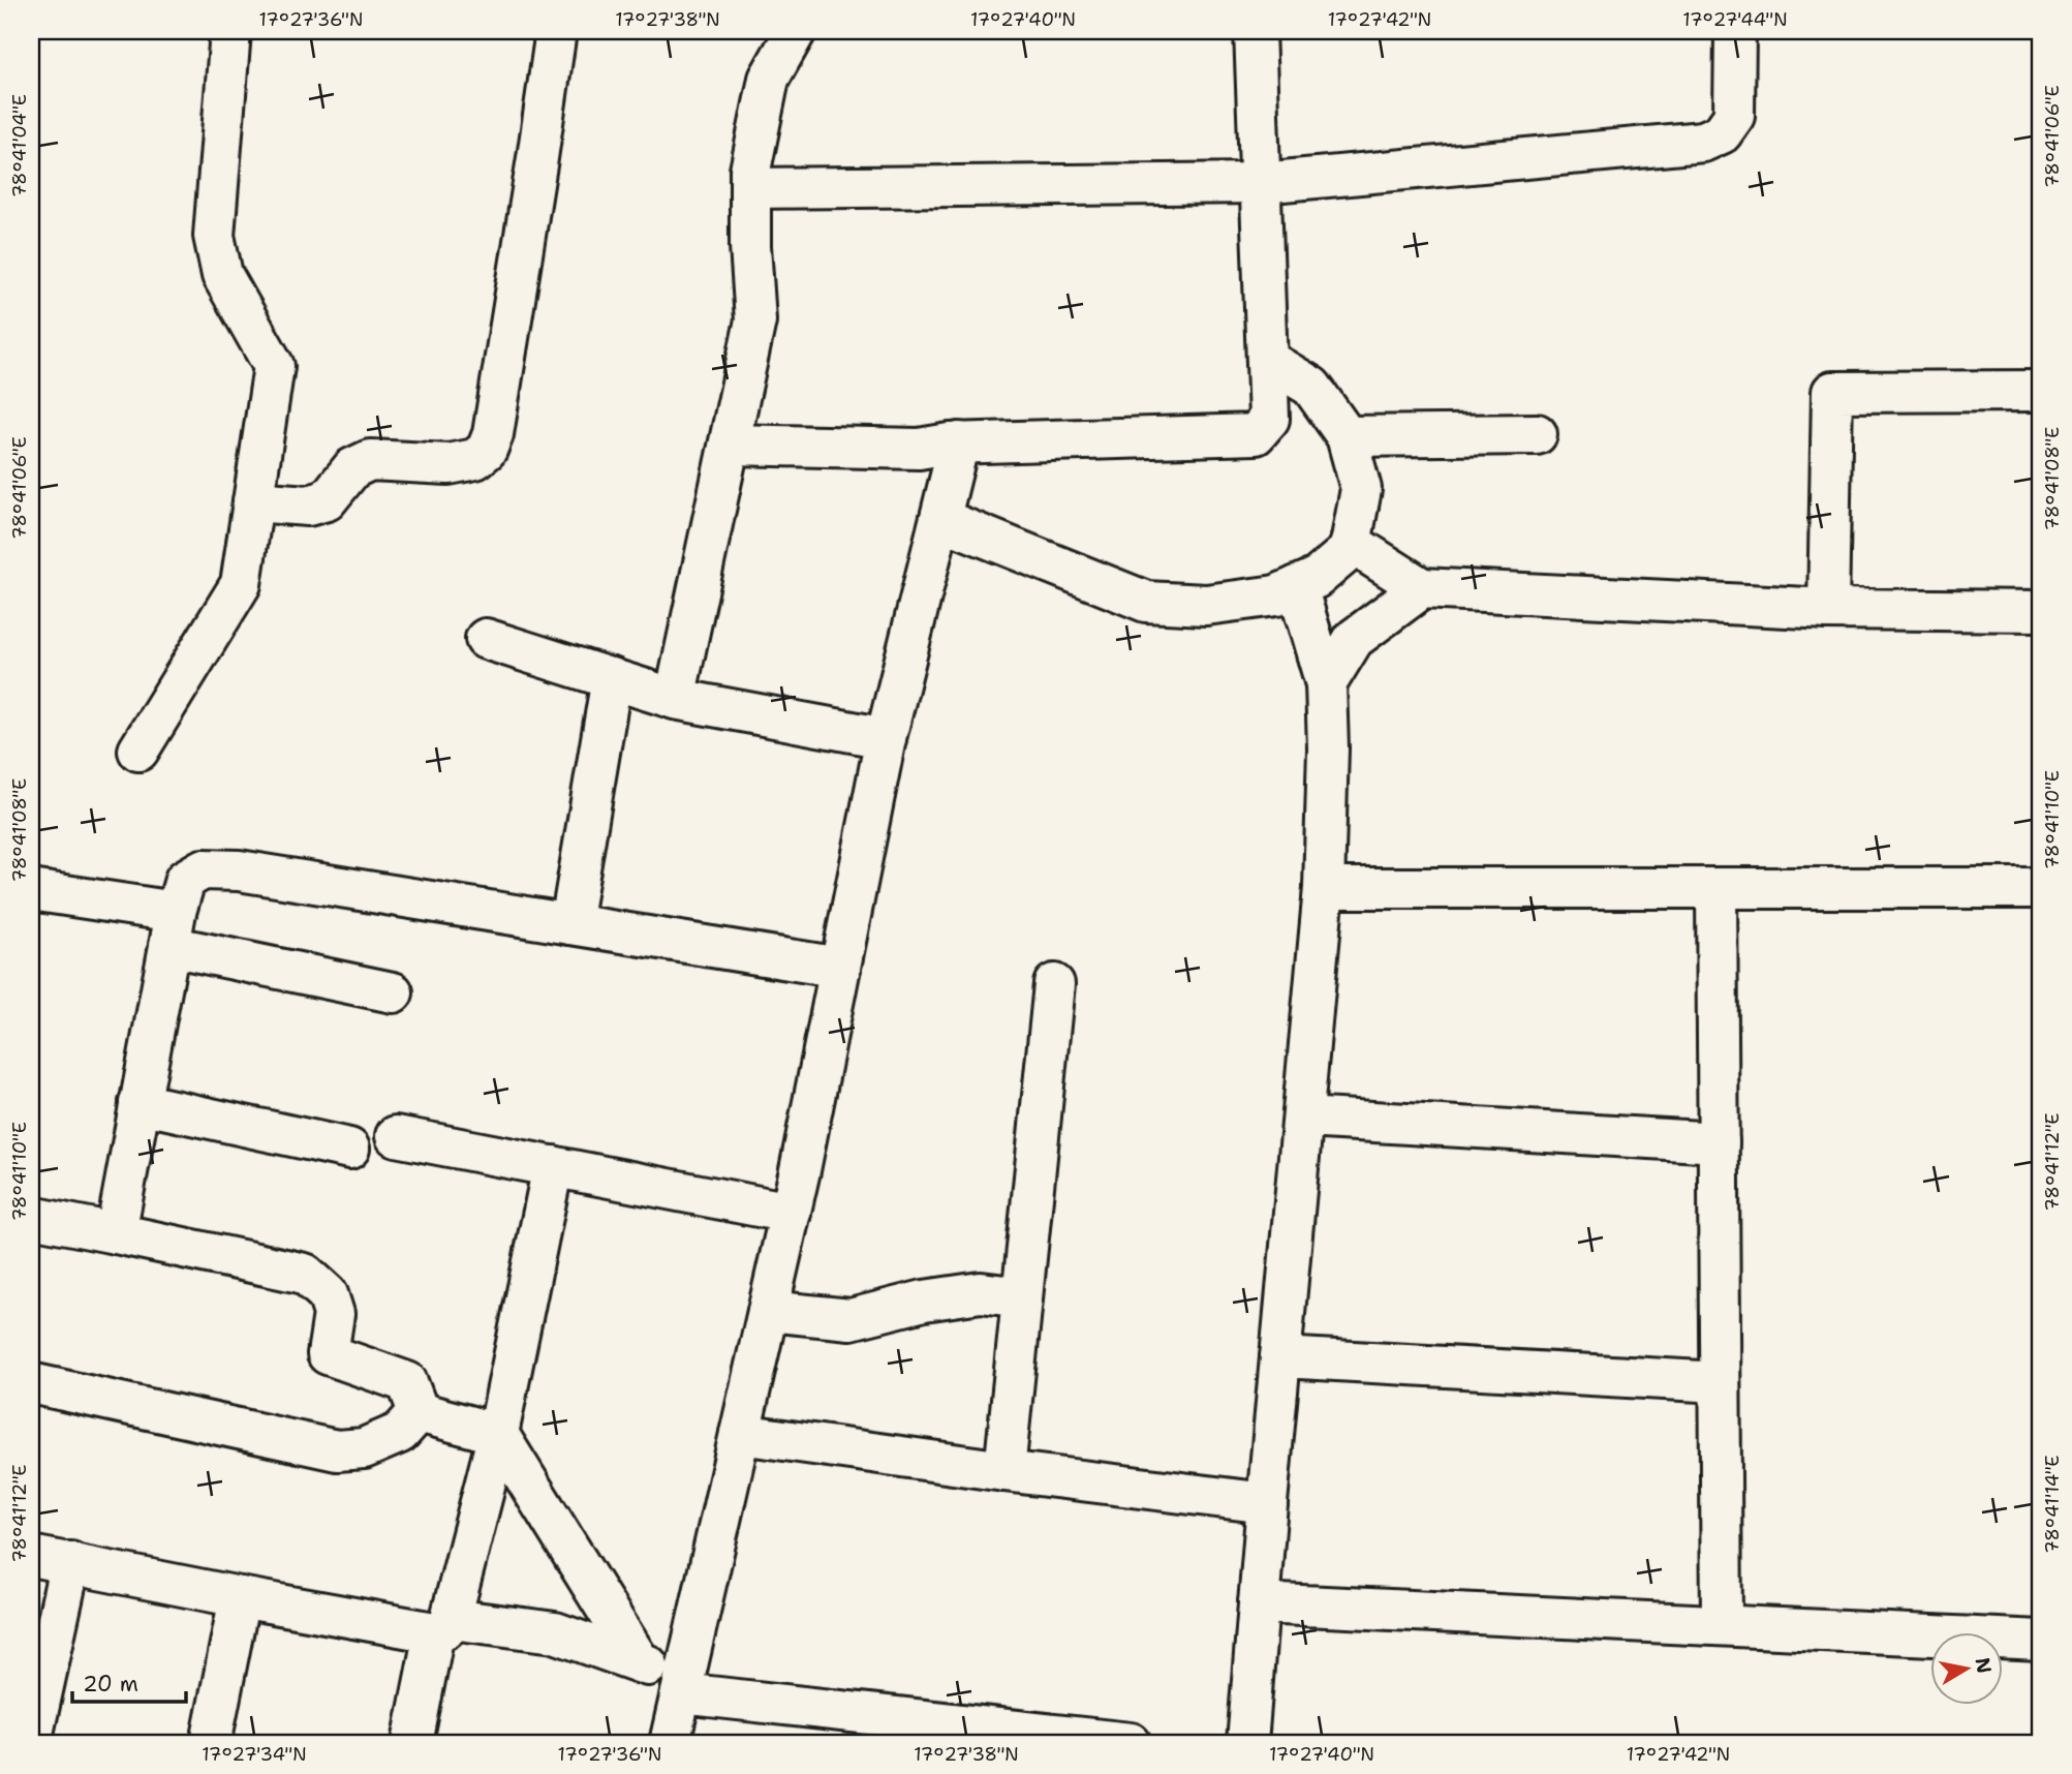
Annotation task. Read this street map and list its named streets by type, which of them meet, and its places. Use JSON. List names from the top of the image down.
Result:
{
  "scale_bar": "20 m",
  "north": "right",
  "coordinates": [
    "17°27'36\"N",
    "17°27'38\"N",
    "17°27'40\"N",
    "17°27'42\"N",
    "17°27'44\"N",
    "78°41'06\"E",
    "78°41'04\"E",
    "78°41'08\"E",
    "78°41'10\"E",
    "78°41'12\"E",
    "78°41'14\"E",
    "17°27'34\"N"
  ]
}
